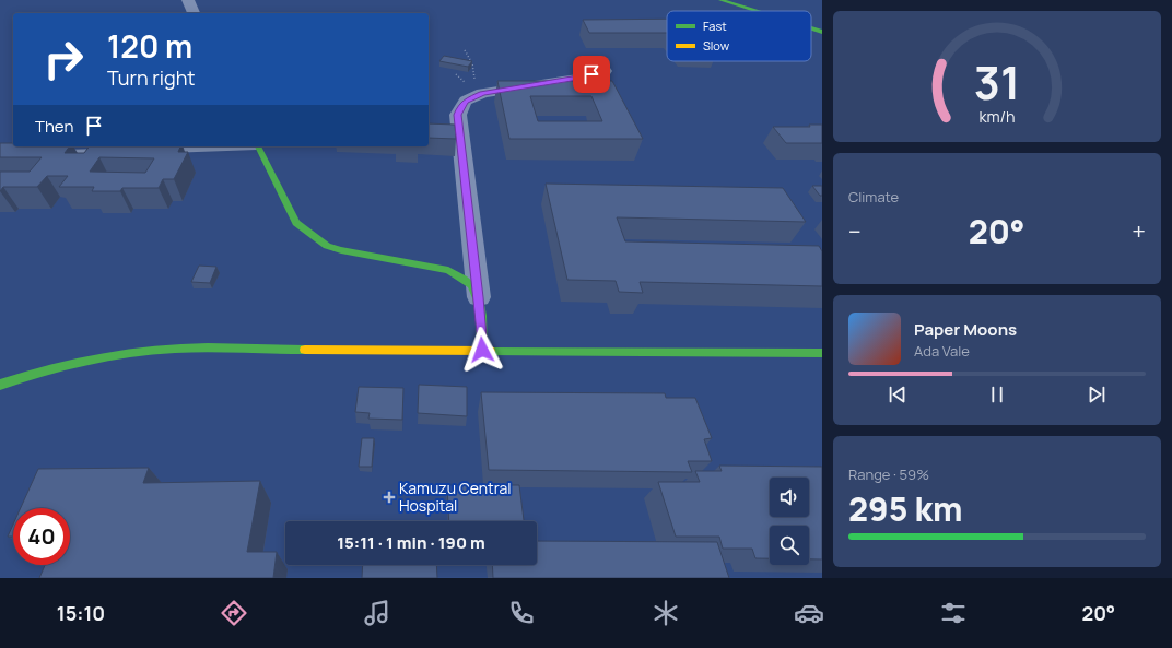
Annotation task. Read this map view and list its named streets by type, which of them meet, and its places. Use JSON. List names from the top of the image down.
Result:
{
  "places": {
    "health": ["Kamuzu Central Hospital"]
  },
  "legend": ["Fast", "Slow"],
  "page": {
    "turn": ["120 m", "Turn right"],
    "then": "Then",
    "tile": [
      "Climate",
      ["Range · 59%", "295 km"]
    ],
    "heat": ["−", "20°", "+"],
    "song": ["Paper Moons", "Ada Vale"],
    "limit": "40",
    "trip": "15:11 · 1 min · 190 m",
    "tabs": ["15:10", "20°"],
    "gauge": ["31", "km/h"]
  }
}
